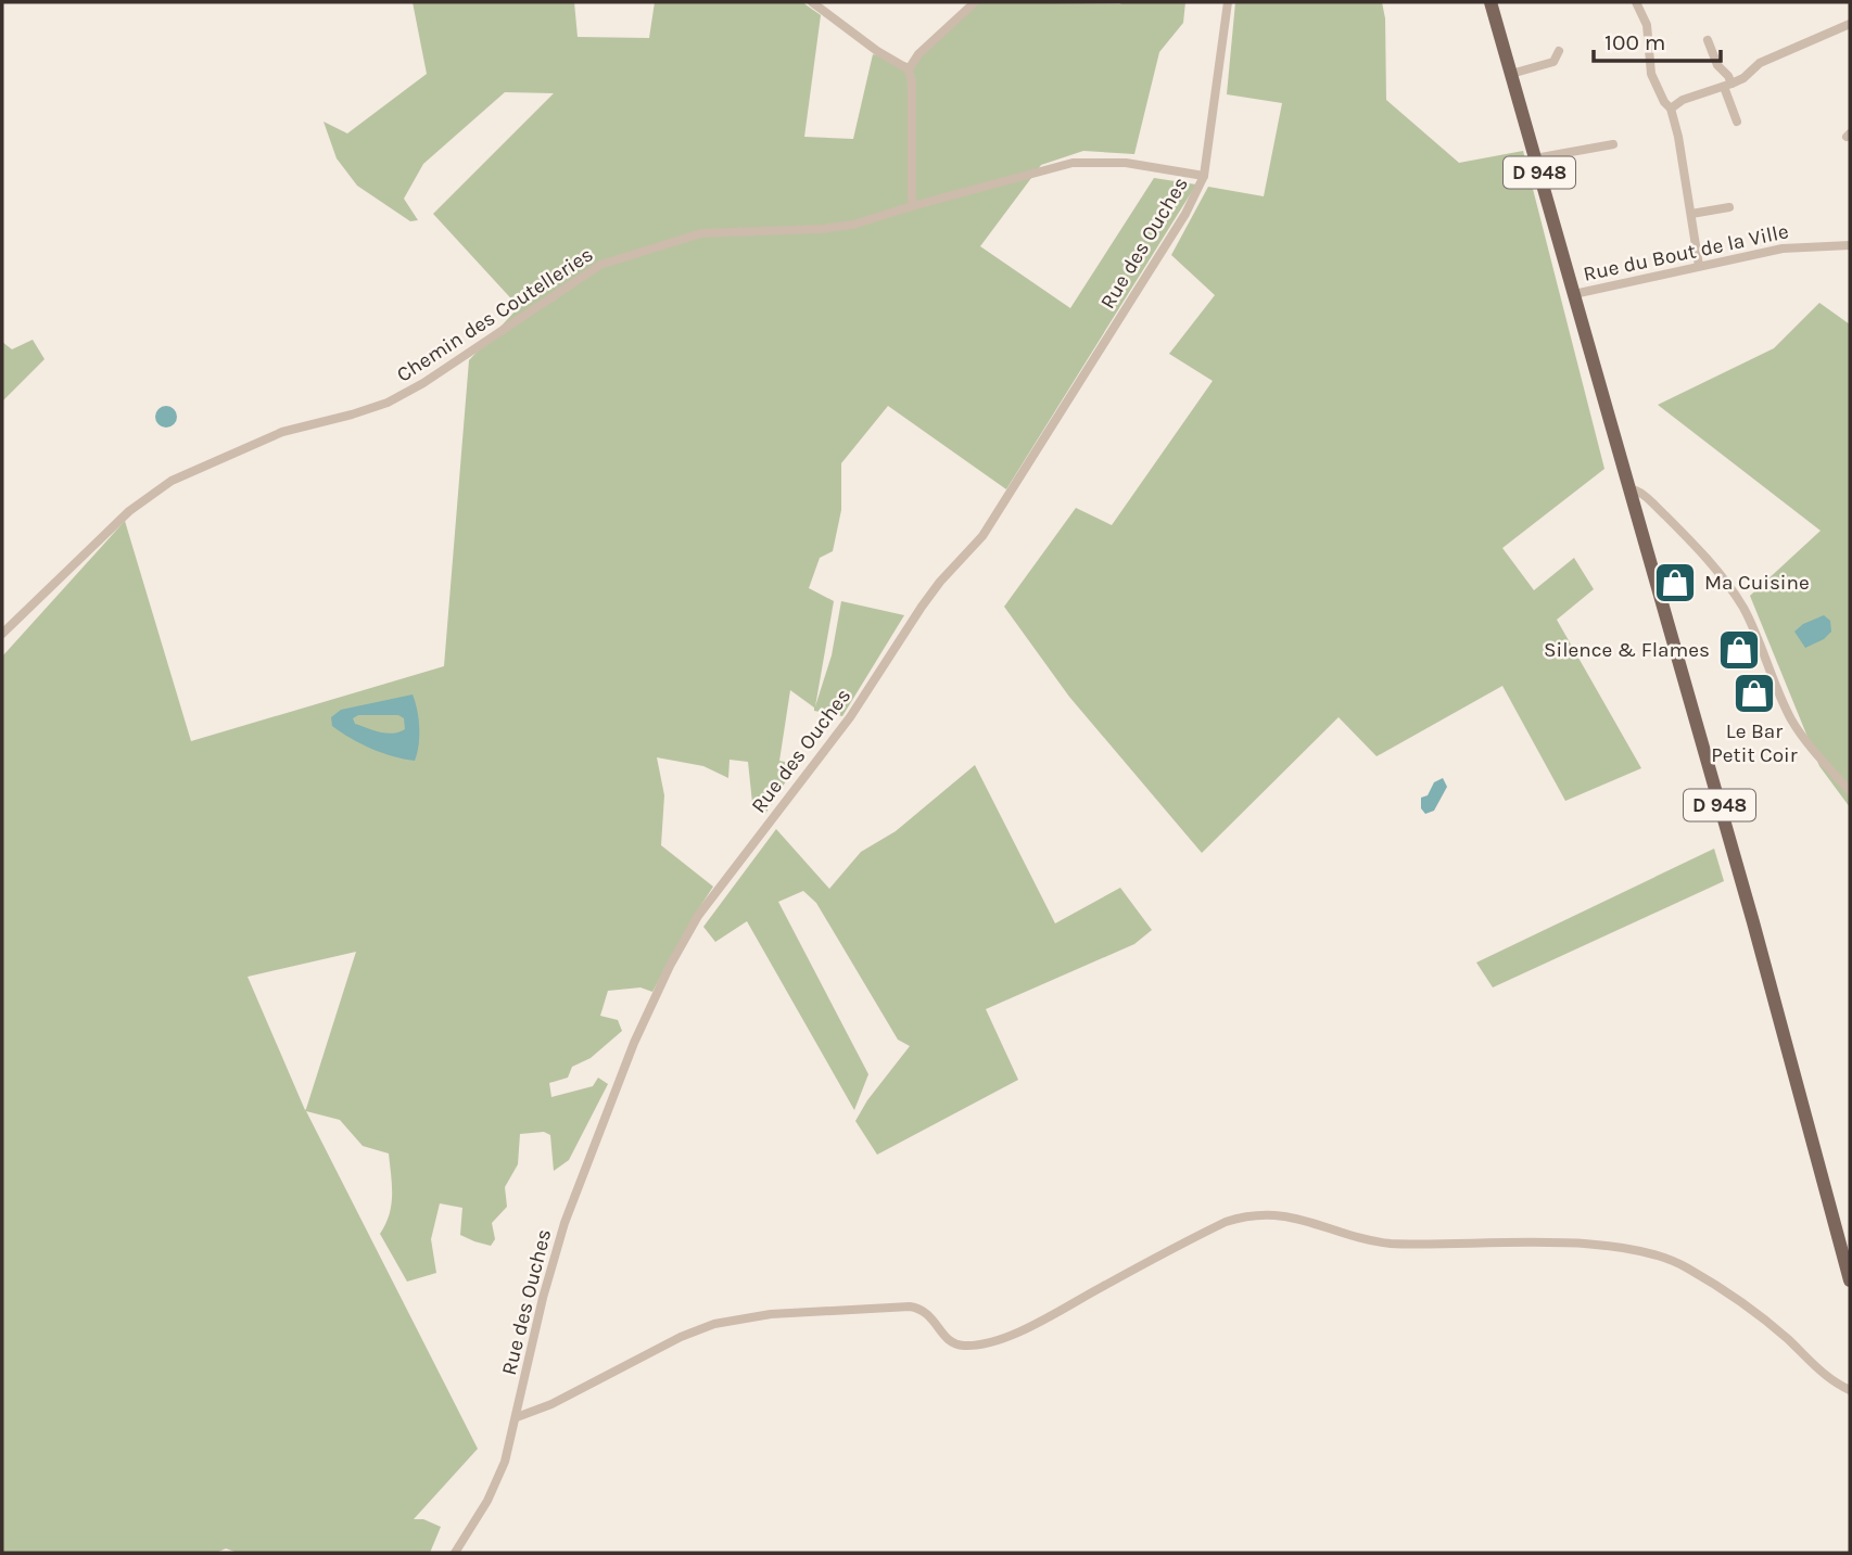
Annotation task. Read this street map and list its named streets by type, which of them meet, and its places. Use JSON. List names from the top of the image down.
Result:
{
  "streets": {
    "main road": ["D 948"],
    "street": ["Rue des Ouches", "Rue du Bout de la Ville", "Chemin des Coutelleries"]
  },
  "crossings": [
    ["D 948", "Rue du Bout de la Ville"],
    ["Rue des Ouches", "Chemin des Coutelleries"]
  ],
  "places": {
    "shop": ["Ma Cuisine", "Silence & Flames", "Le Bar Petit Coir"]
  },
  "scale_bar": "100 m"
}
